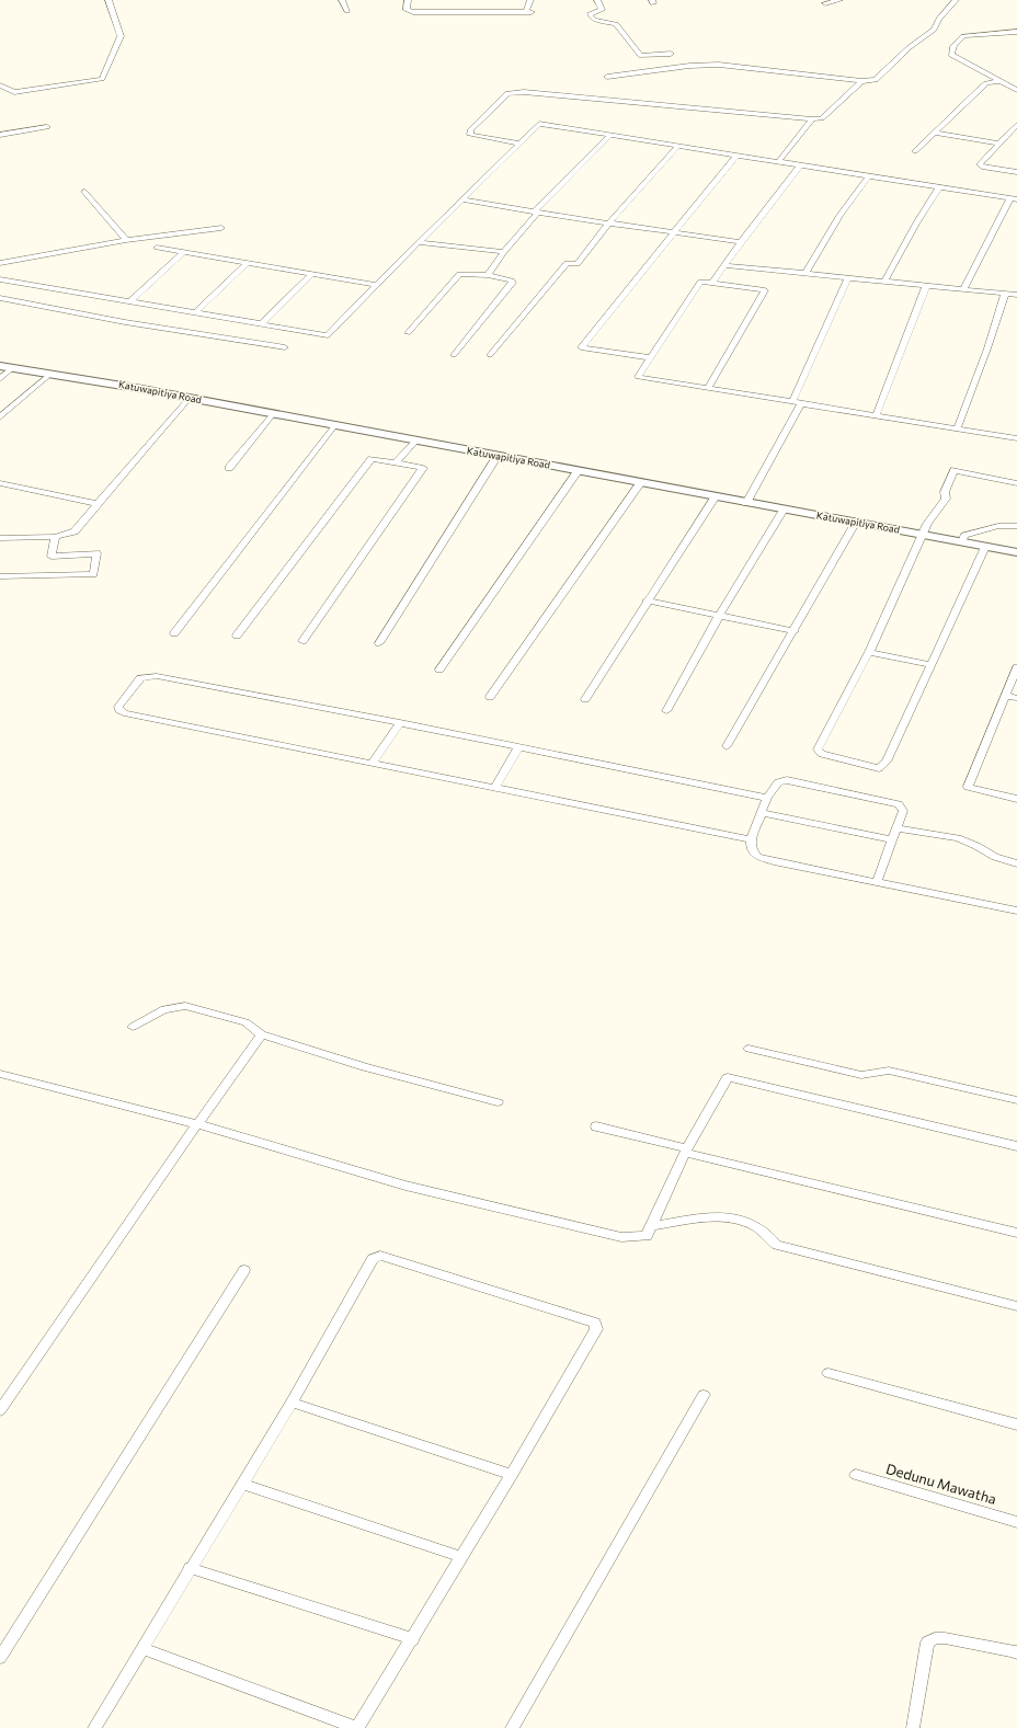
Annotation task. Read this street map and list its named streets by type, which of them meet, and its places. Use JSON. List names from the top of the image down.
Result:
{
  "streets": {
    "street": ["Katuwapitiya Road", "Dedunu Mawatha"]
  }
}
